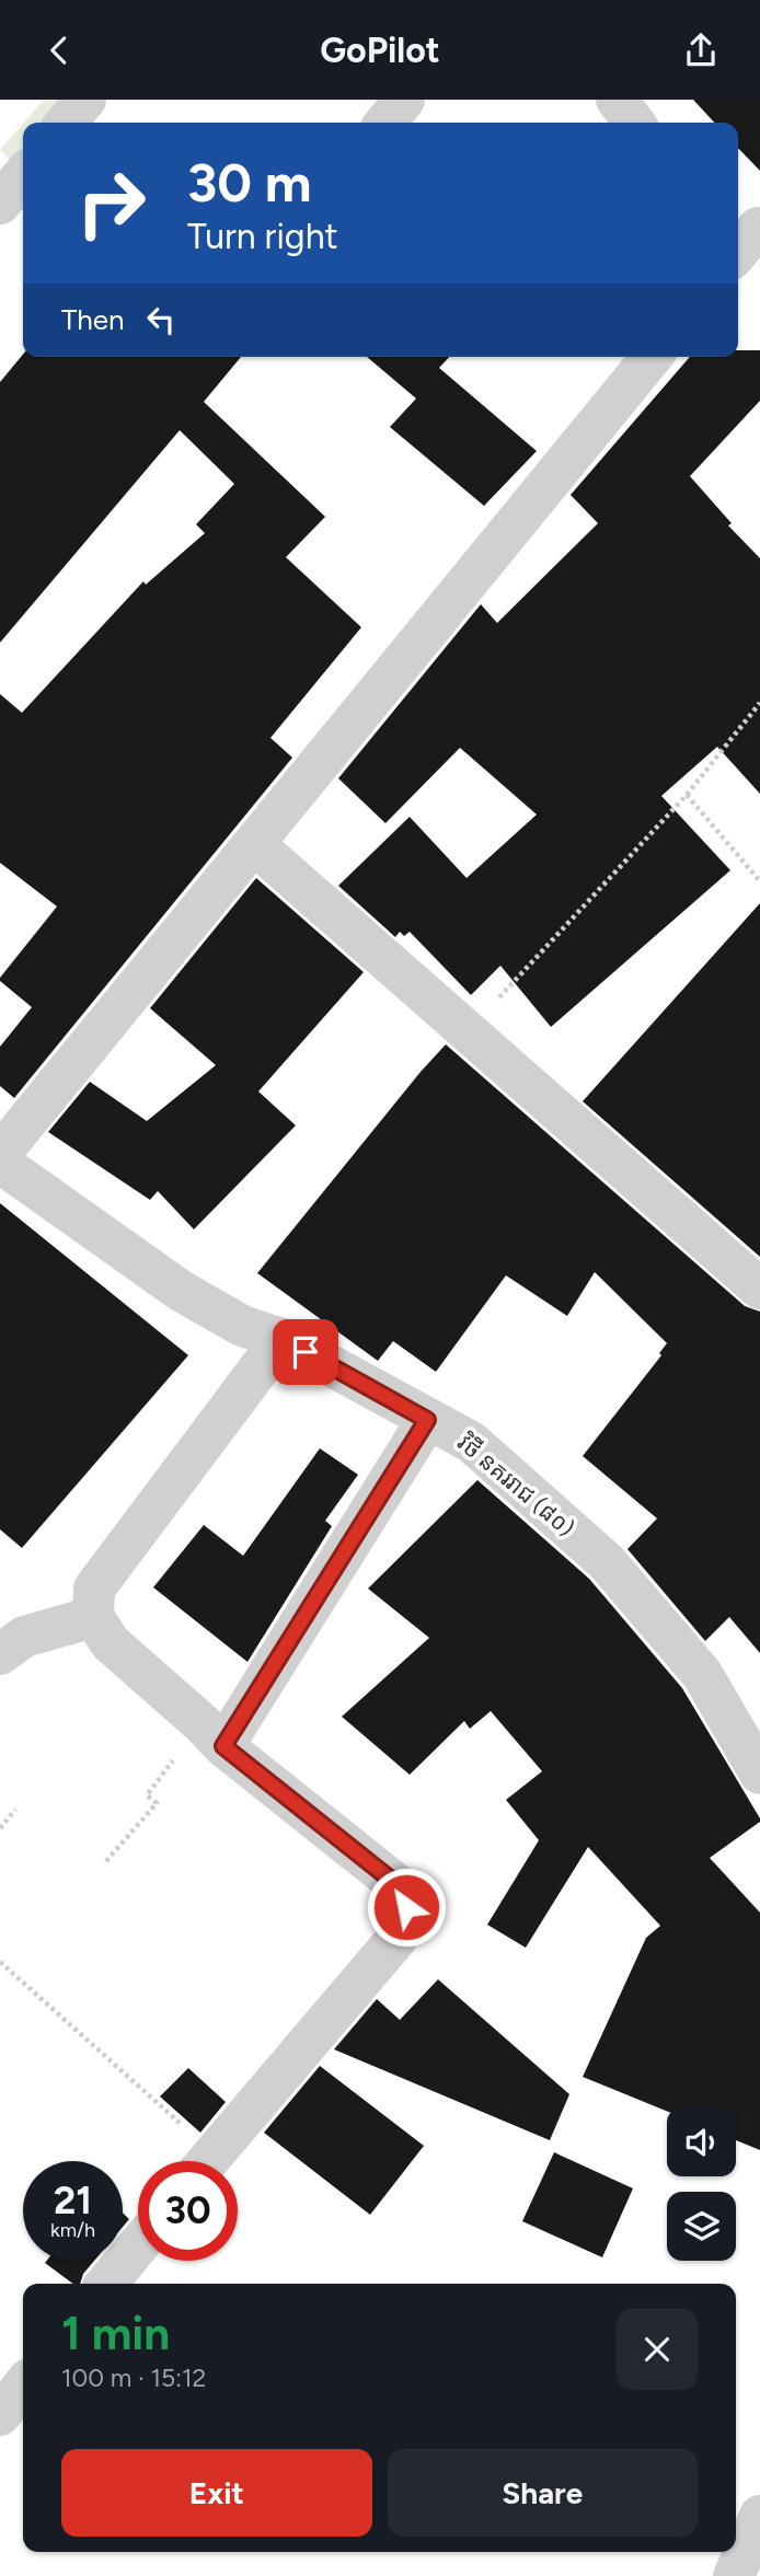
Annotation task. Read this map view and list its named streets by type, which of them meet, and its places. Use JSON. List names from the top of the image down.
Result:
{
  "streets": {
    "street": ["វិថី នគររាជ (៨០)"]
  },
  "page": {
    "header": "GoPilot",
    "turn": ["30 m", "Turn right"],
    "then": "Then",
    "speed": "21 km/h",
    "limit": "30",
    "heading": ["1 min", "100 m · 15:12"],
    "buttons": ["Exit", "Share"]
  }
}
